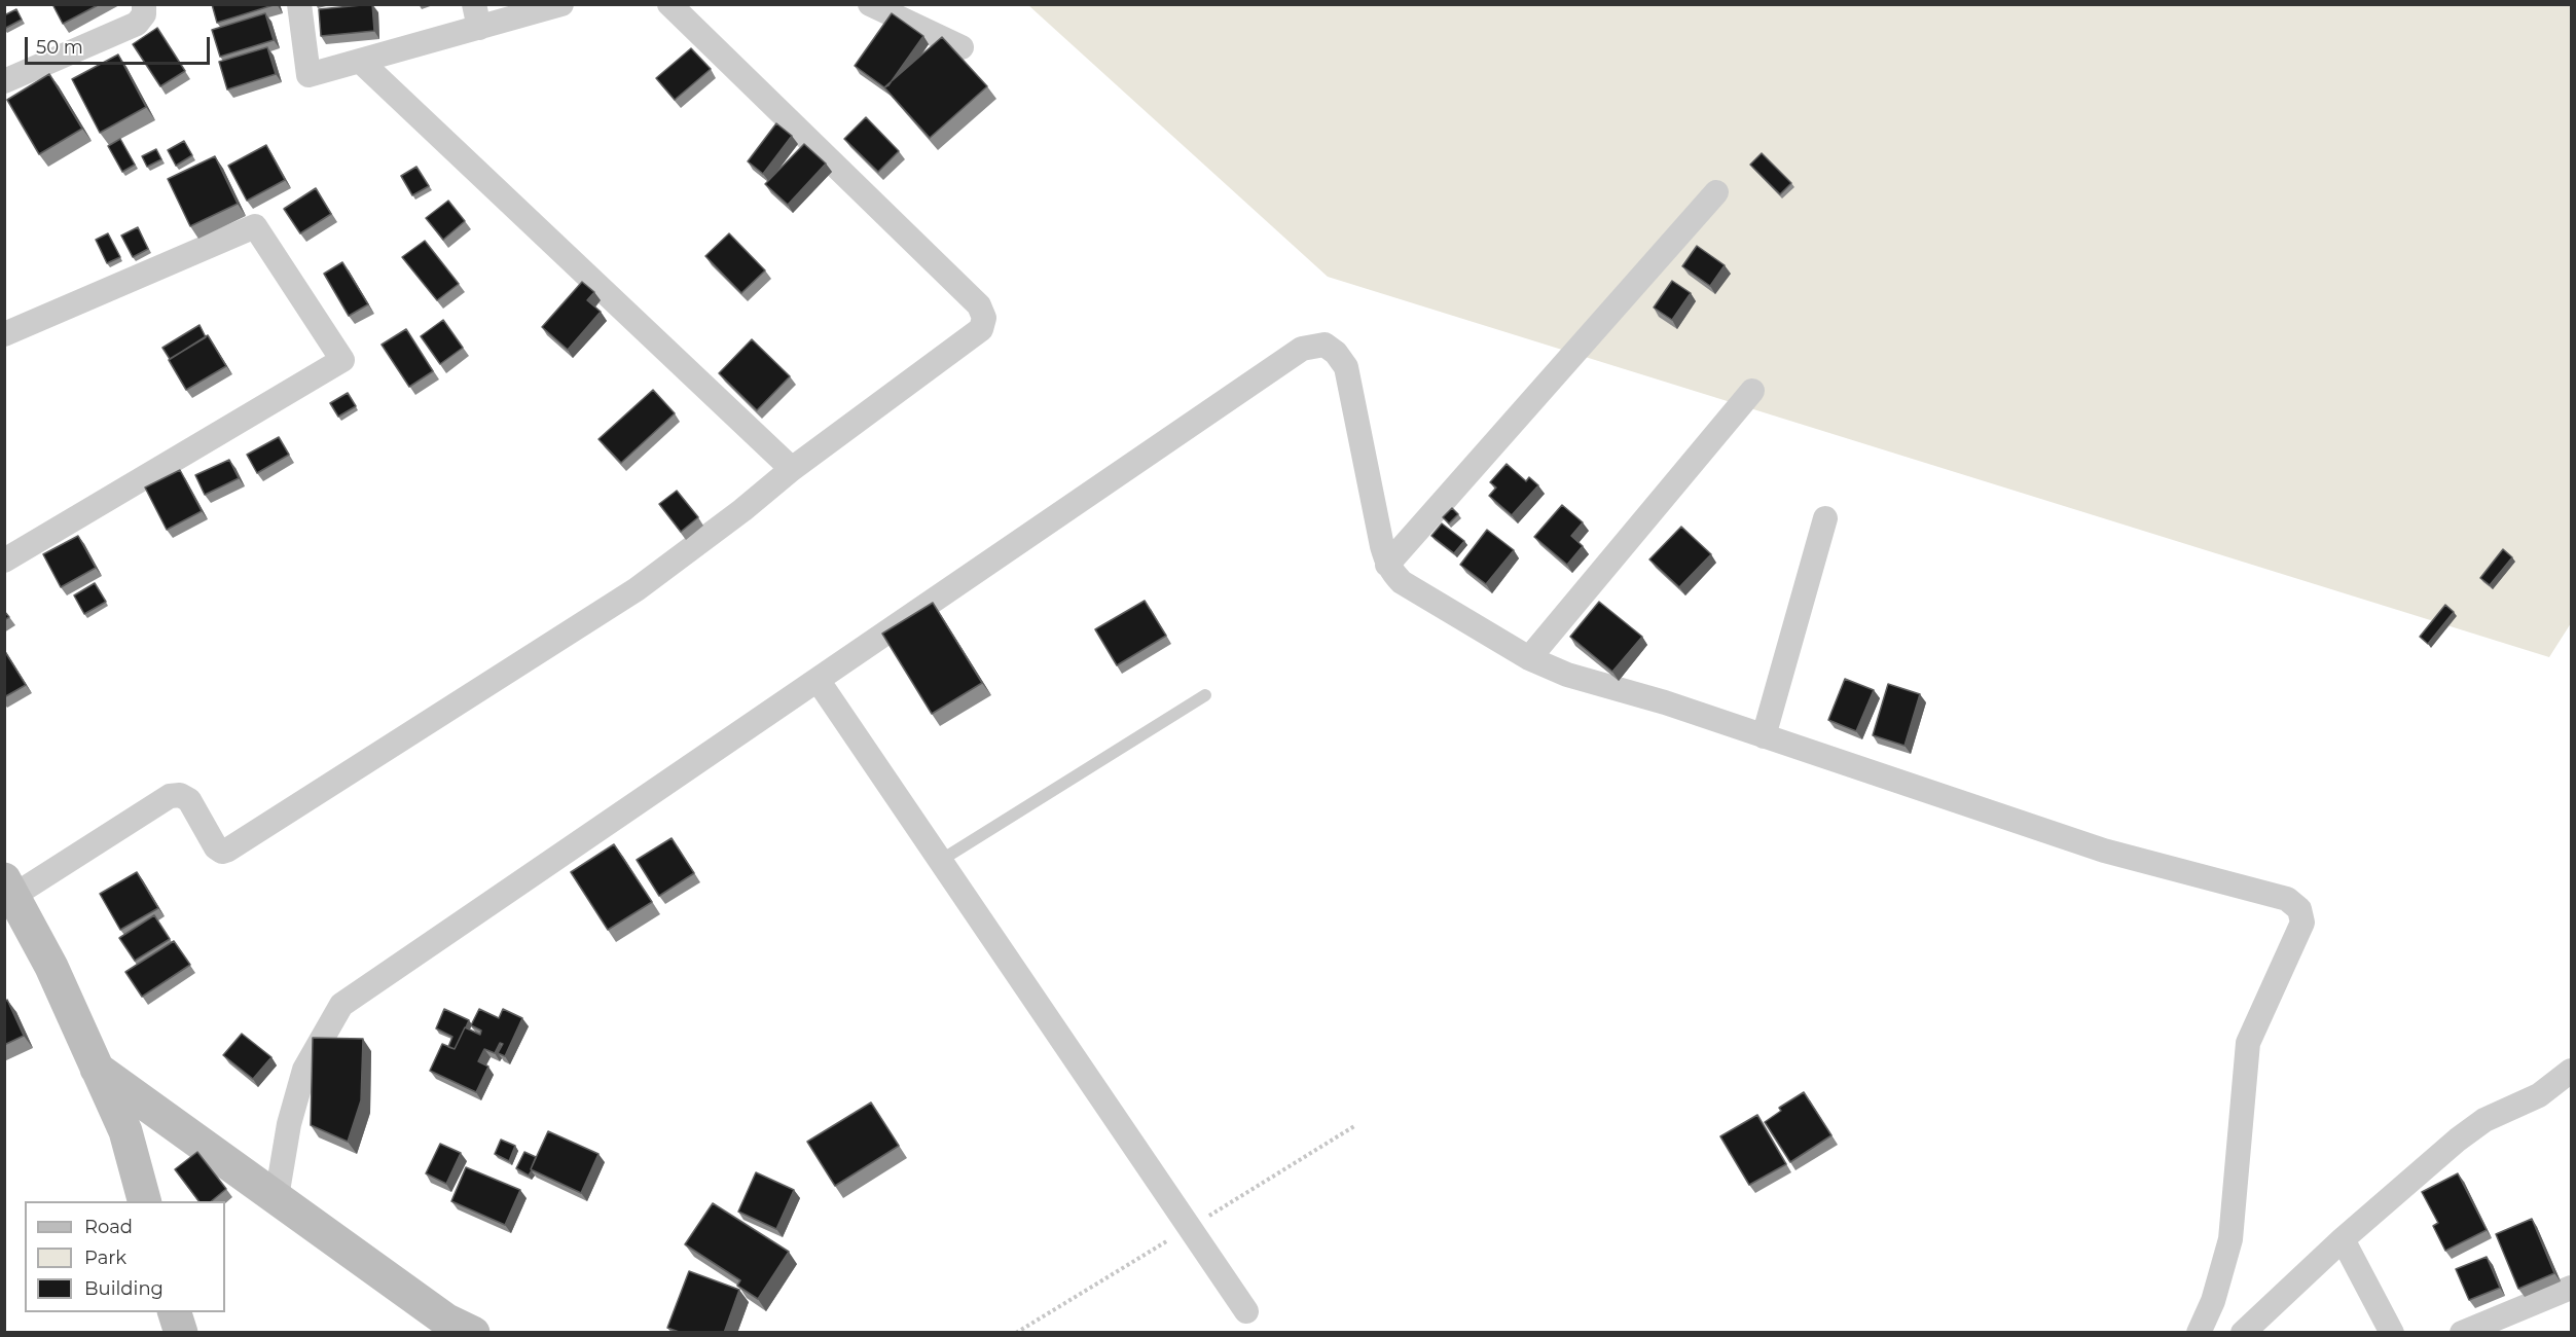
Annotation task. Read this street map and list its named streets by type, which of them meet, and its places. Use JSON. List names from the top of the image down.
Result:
{
  "legend": ["Road", "Park", "Building"],
  "scale_bar": "50 m"
}
